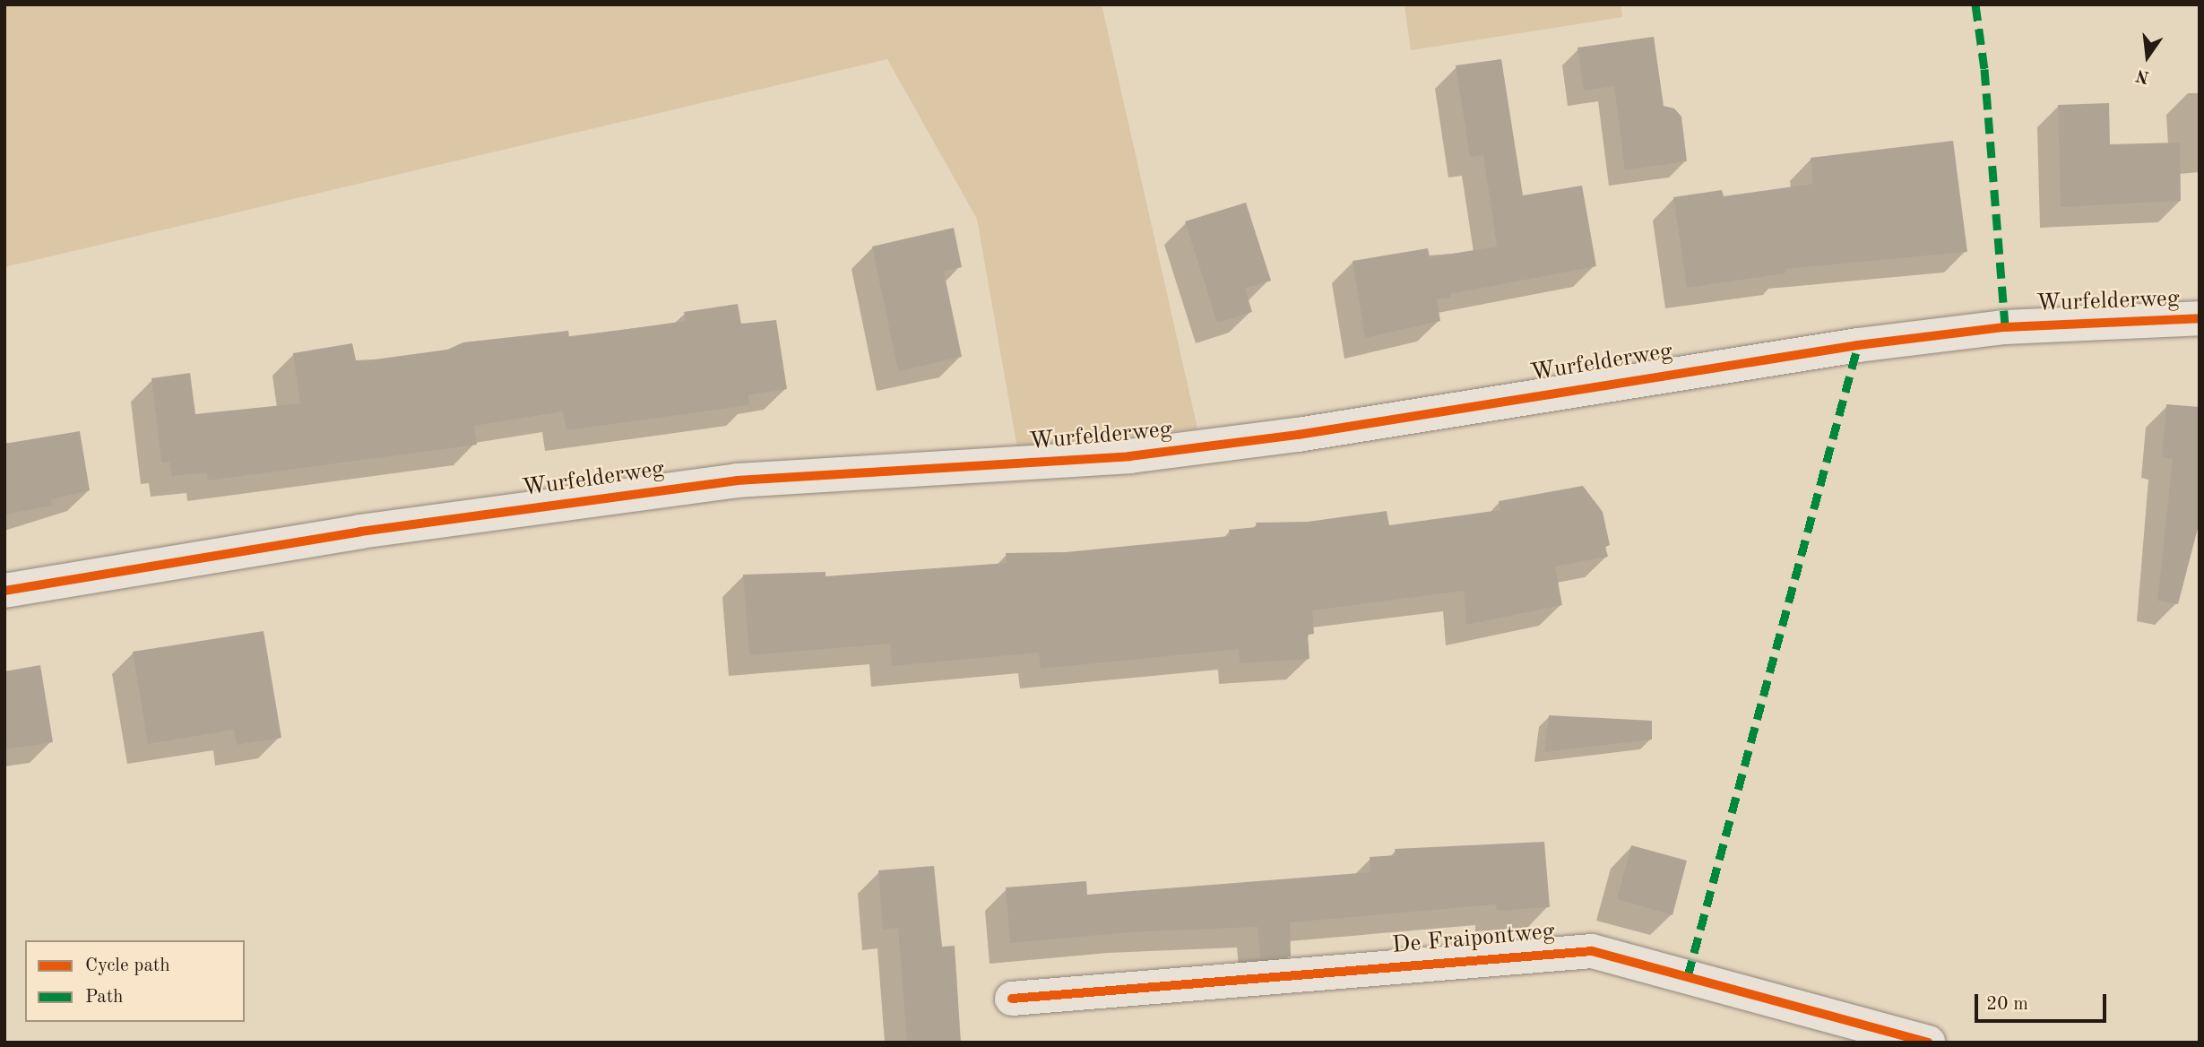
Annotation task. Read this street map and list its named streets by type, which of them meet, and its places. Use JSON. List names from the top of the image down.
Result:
{
  "streets": {
    "street": ["Wurfelderweg", "De Fraipontweg"]
  },
  "legend": ["Cycle path", "Path"],
  "scale_bar": "20 m",
  "north": "bottom"
}
